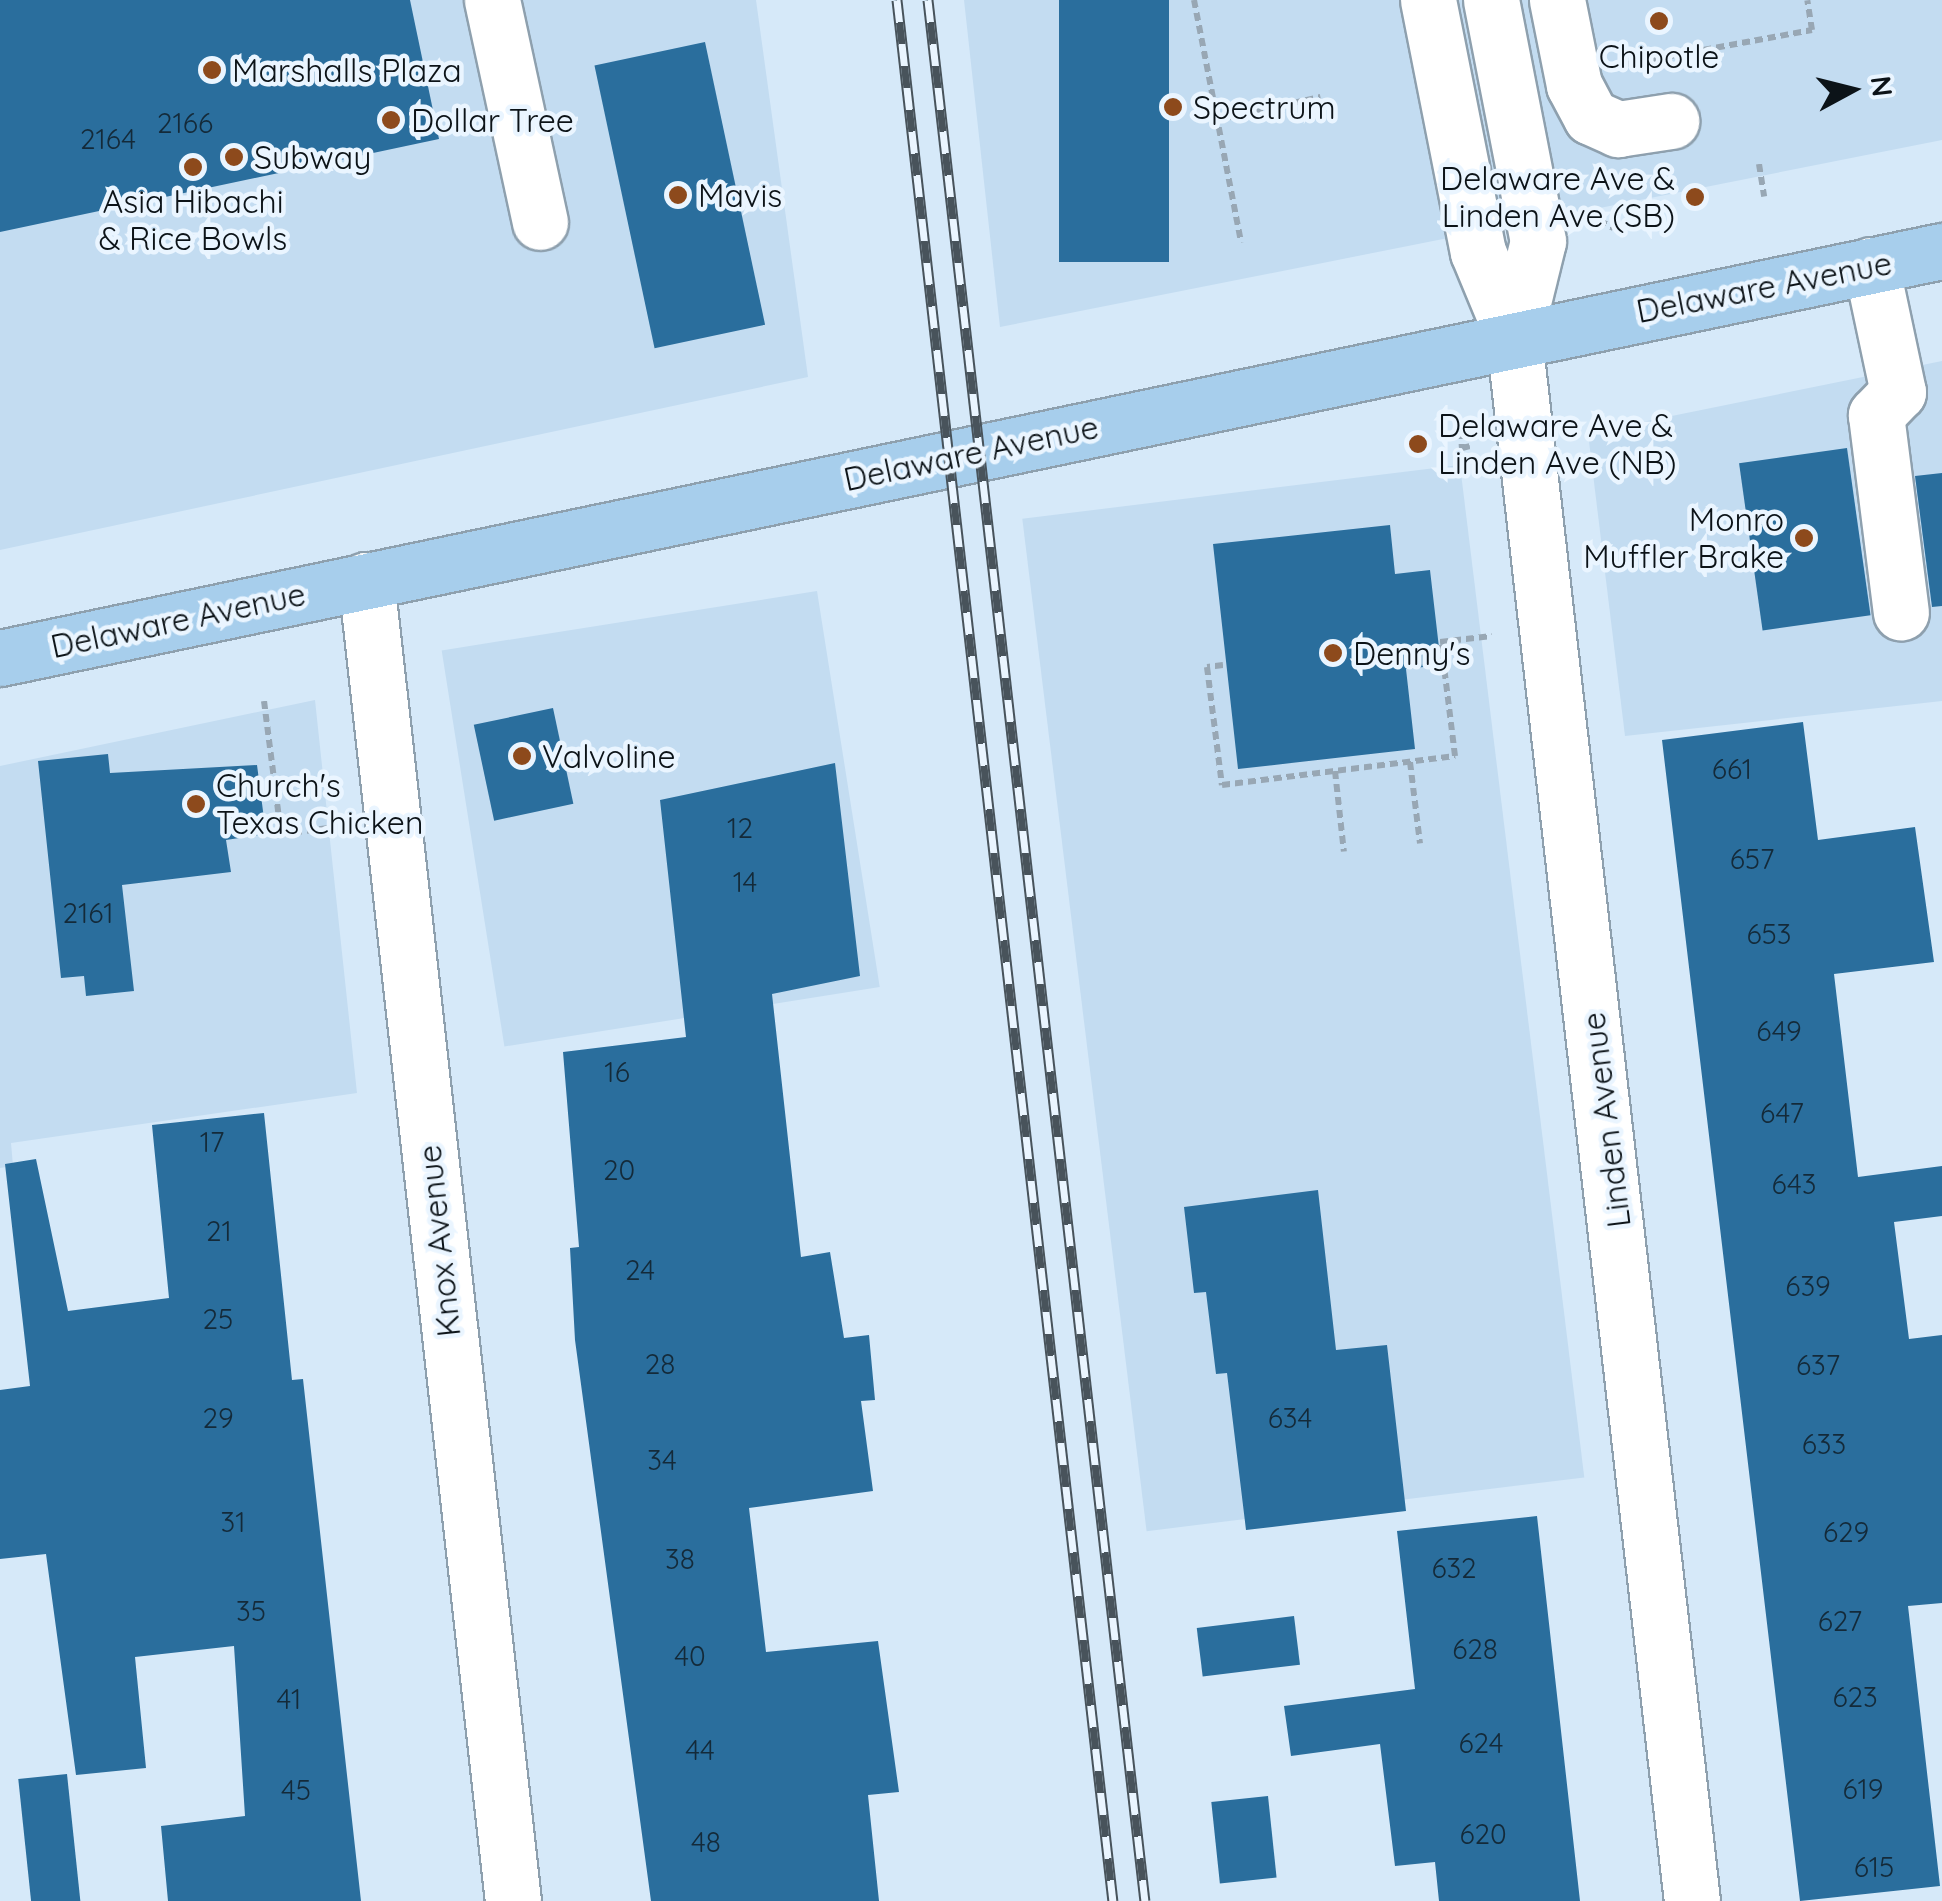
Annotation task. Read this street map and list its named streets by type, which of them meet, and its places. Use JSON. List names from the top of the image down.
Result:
{
  "streets": {
    "main road": ["Delaware Avenue"],
    "street": ["Linden Avenue", "Knox Avenue"]
  },
  "crossings": [
    ["Delaware Avenue", "Linden Avenue"],
    ["Delaware Avenue", "Knox Avenue"]
  ],
  "places": [
    "Chipotle",
    "Marshalls Plaza",
    "Spectrum",
    "Dollar Tree",
    "Subway",
    "Asia Hibachi & Rice Bowls",
    "Mavis",
    "Delaware Ave & Linden Ave (SB)",
    "Delaware Ave & Linden Ave (NB)",
    "Monro Muffler Brake",
    "Denny's",
    "Valvoline",
    "Church's Texas Chicken"
  ],
  "house_numbers": [
    "2166",
    "2164",
    "661",
    "12",
    "657",
    "14",
    "2161",
    "653",
    "649",
    "16",
    "647",
    "17",
    "20",
    "643",
    "21",
    "24",
    "639",
    "25",
    "28",
    "637",
    "29",
    "634",
    "633",
    "34",
    "31",
    "629",
    "38",
    "632",
    "35",
    "627",
    "628",
    "40",
    "623",
    "41",
    "624",
    "44",
    "619",
    "45",
    "620",
    "48",
    "615"
  ],
  "north": "right"
}
